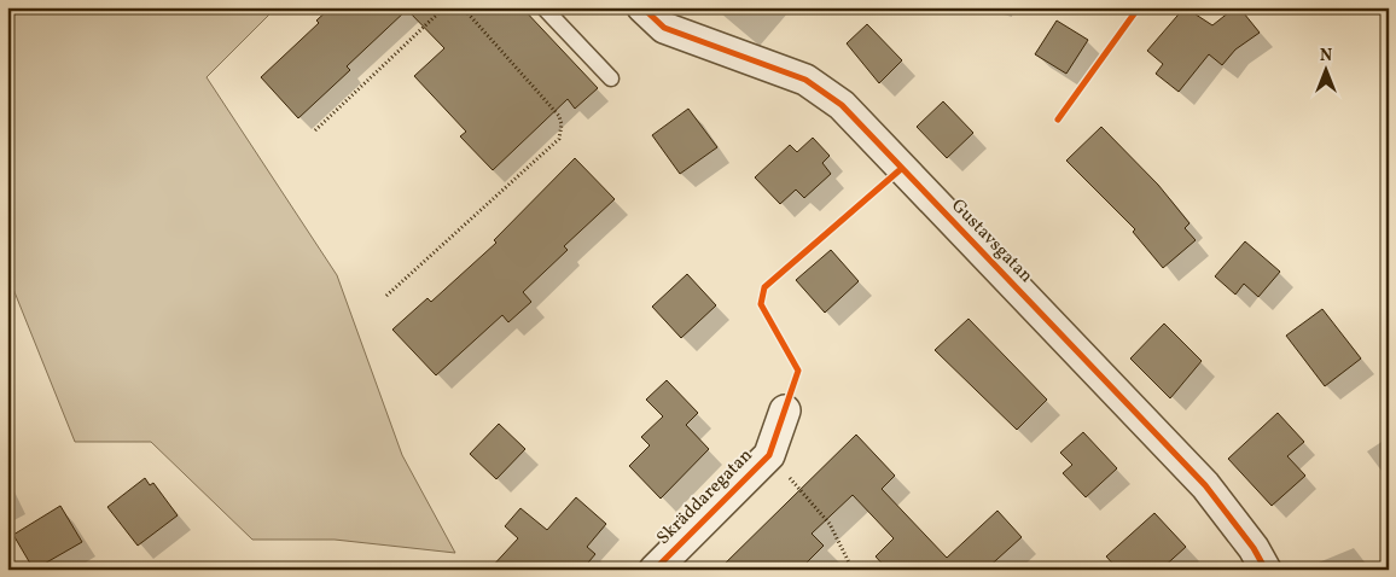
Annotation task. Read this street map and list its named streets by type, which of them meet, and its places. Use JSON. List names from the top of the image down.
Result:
{
  "streets": {
    "street": ["Gustavsgatan", "Skräddaregatan"]
  },
  "north": "top"
}
